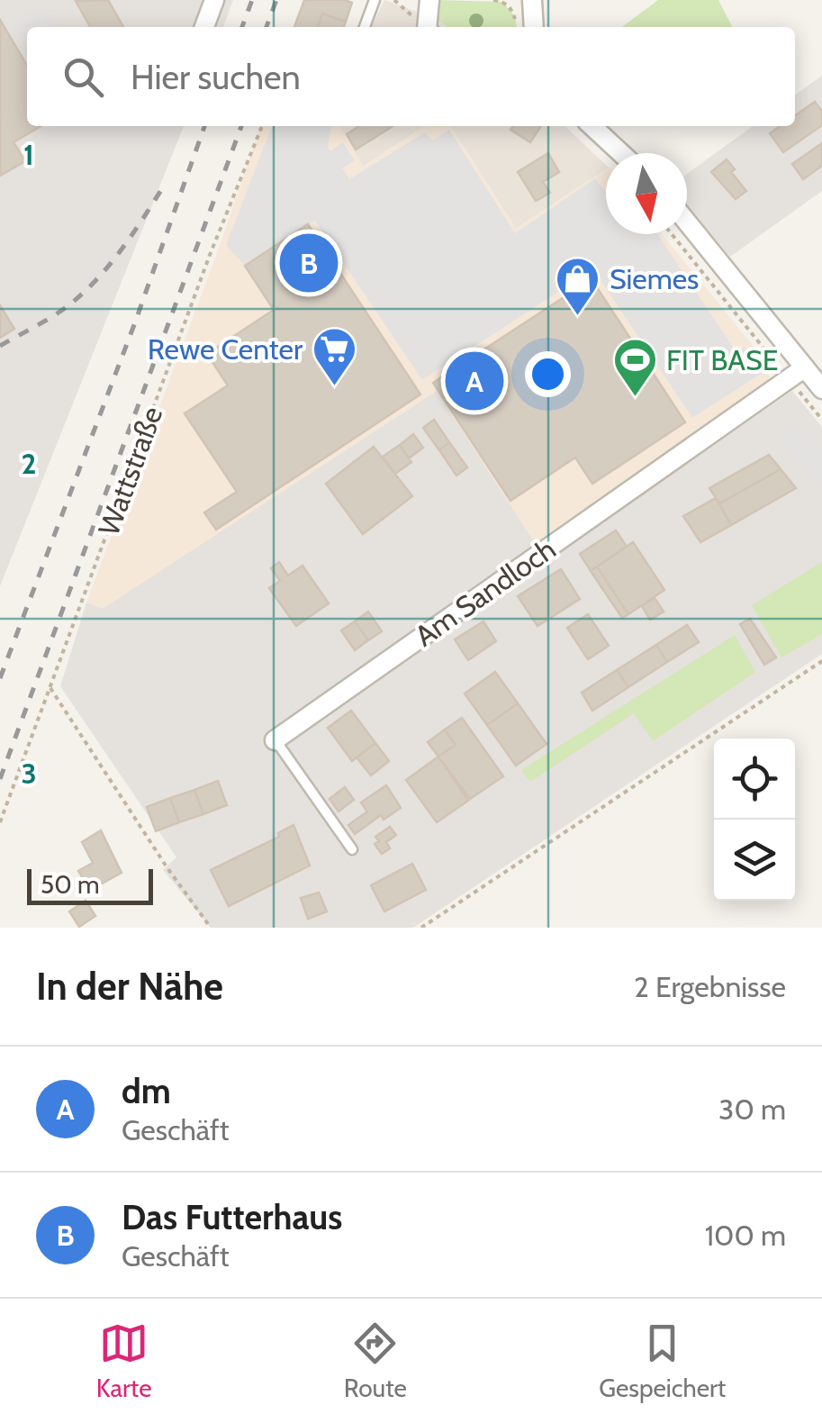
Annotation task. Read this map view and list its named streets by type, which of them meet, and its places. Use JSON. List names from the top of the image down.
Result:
{
  "streets": {
    "street": ["Am Sandloch"],
    "path": ["Wattstraße"]
  },
  "places": {
    "shop": ["Siemes"],
    "supermarket": ["Rewe Center"],
    "sports": ["FIT BASE"]
  },
  "scale_bar": "50 m",
  "north": "bottom",
  "page": {
    "search": "Hier suchen",
    "pins": ["B", "A"],
    "scale": "50 m",
    "heading": ["In der Nähe", "2 Ergebnisse"],
    "list": [
      {
        "mark": "A",
        "name": "dm",
        "note": "Geschäft",
        "value": "30 m"
      },
      {
        "mark": "B",
        "name": "Das Futterhaus",
        "note": "Geschäft",
        "value": "100 m"
      }
    ],
    "nav": ["Karte", "Route", "Gespeichert"]
  },
  "grid": {
    "rows": ["1", "2", "3"]
  }
}
